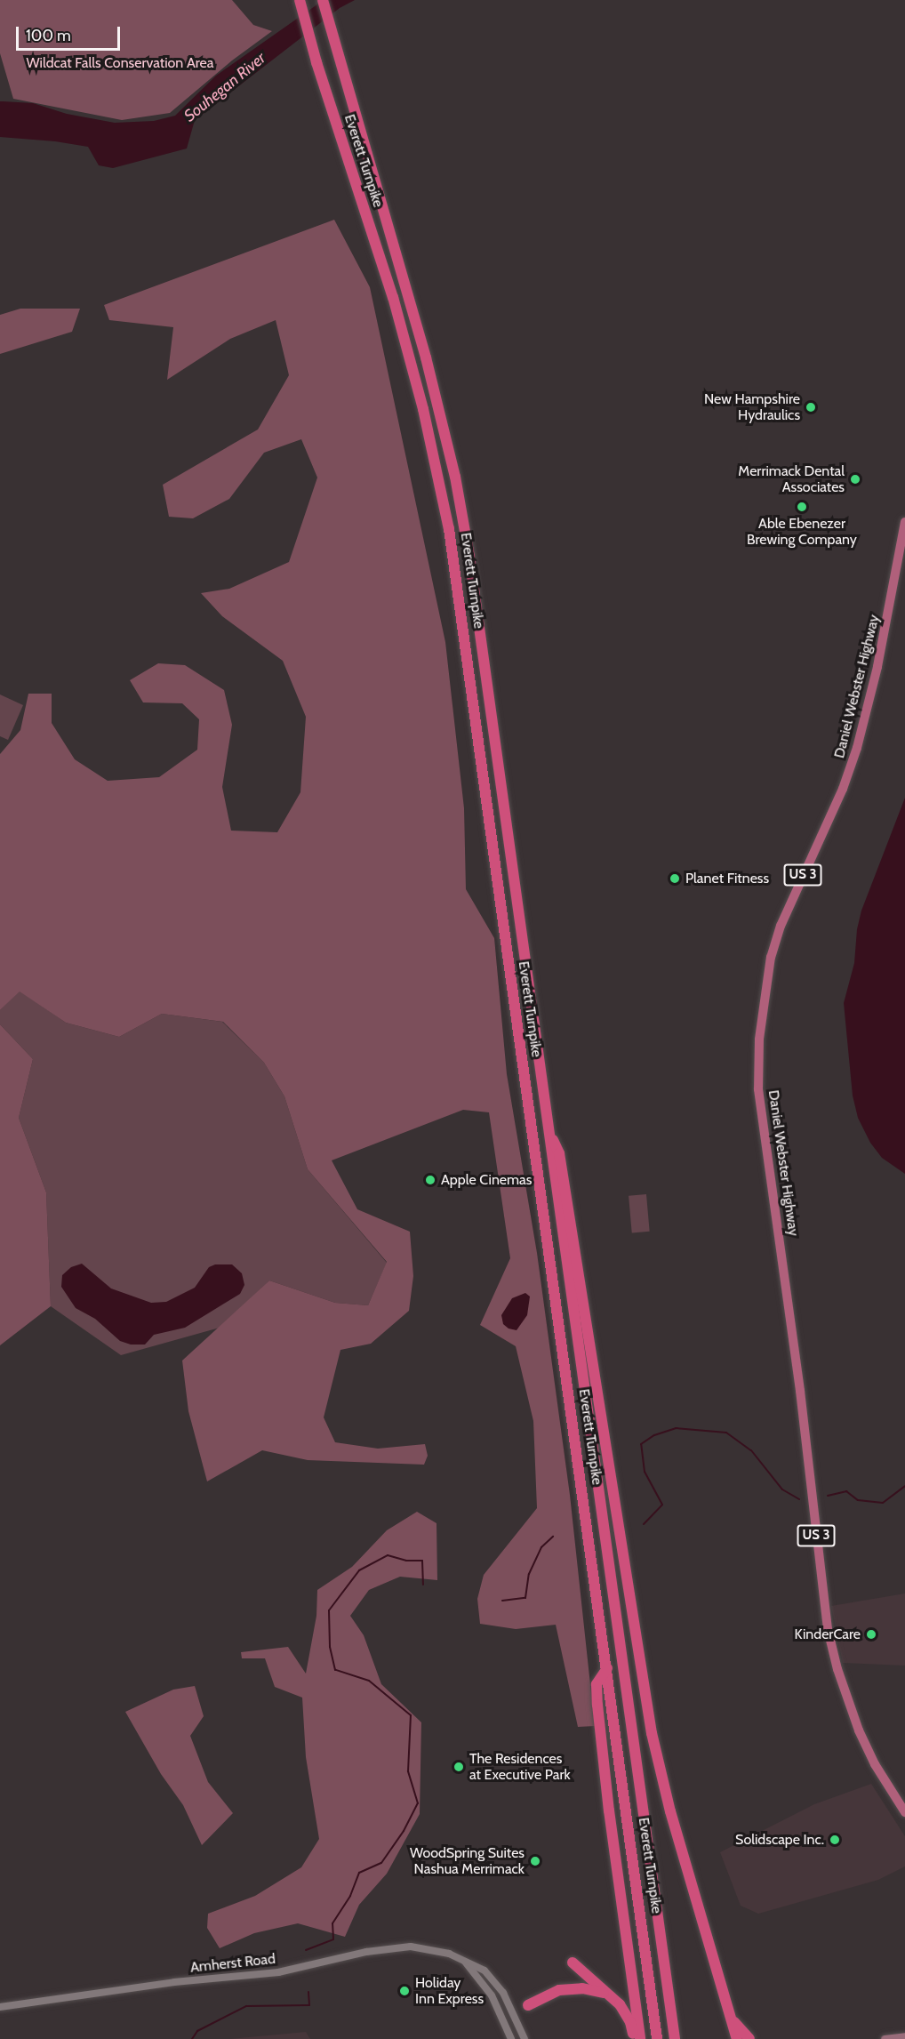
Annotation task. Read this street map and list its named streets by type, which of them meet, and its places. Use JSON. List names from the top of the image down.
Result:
{
  "streets": {
    "highway": ["Everett Turnpike"],
    "main road": ["Daniel Webster Highway", "US 3"],
    "street": ["Amherst Road"]
  },
  "water": ["Souhegan River"],
  "parks": ["Wildcat Falls Conservation Area"],
  "places": [
    "New Hampshire Hydraulics",
    "Merrimack Dental Associates",
    "Able Ebenezer Brewing Company",
    "Planet Fitness",
    "Apple Cinemas",
    "KinderCare",
    "The Residences at Executive Park",
    "Solidscape Inc.",
    "WoodSpring Suites Nashua Merrimack",
    "Holiday Inn Express"
  ],
  "scale_bar": "100 m"
}
